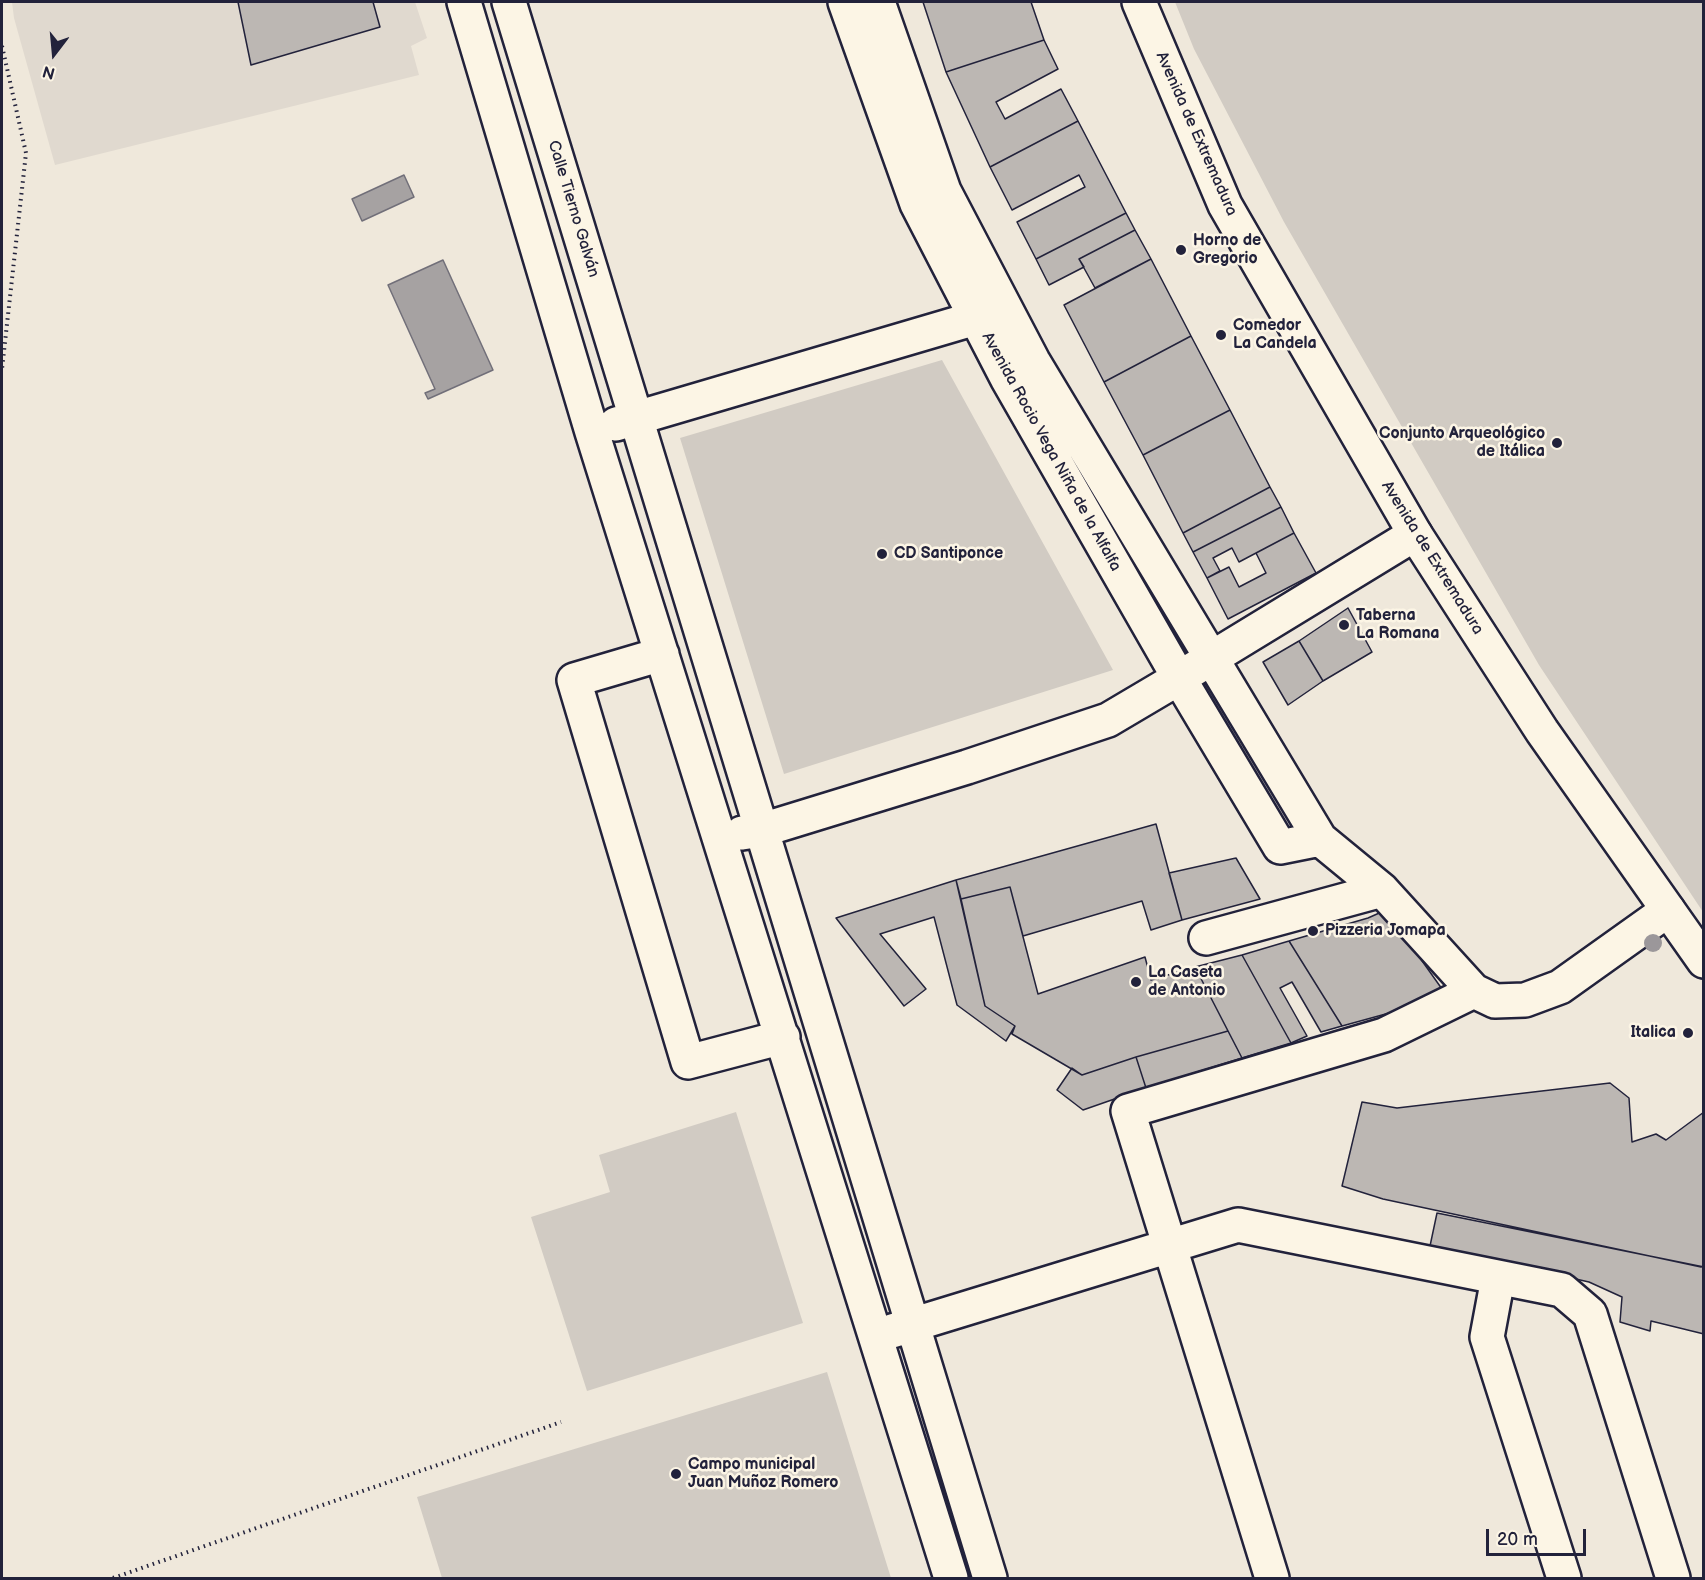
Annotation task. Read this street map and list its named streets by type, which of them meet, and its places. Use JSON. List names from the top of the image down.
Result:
{
  "streets": {
    "street": ["Avenida de Extremadura", "Calle Tierno Galván", "Avenida Rocio Vega Niña de la Alfalfa"]
  },
  "crossings": [
    ["Avenida de Extremadura", "Avenida Rocio Vega Niña de la Alfalfa"]
  ],
  "places": [
    "Horno de Gregorio",
    "Comedor La Candela",
    "Conjunto Arqueológico de Itálica",
    "CD Santiponce",
    "Taberna La Romana",
    "Pizzeria Jomapa",
    "La Caseta de Antonio",
    "Italica",
    "Campo municipal Juan Muñoz Romero"
  ],
  "scale_bar": "20 m",
  "north": "bottom"
}
